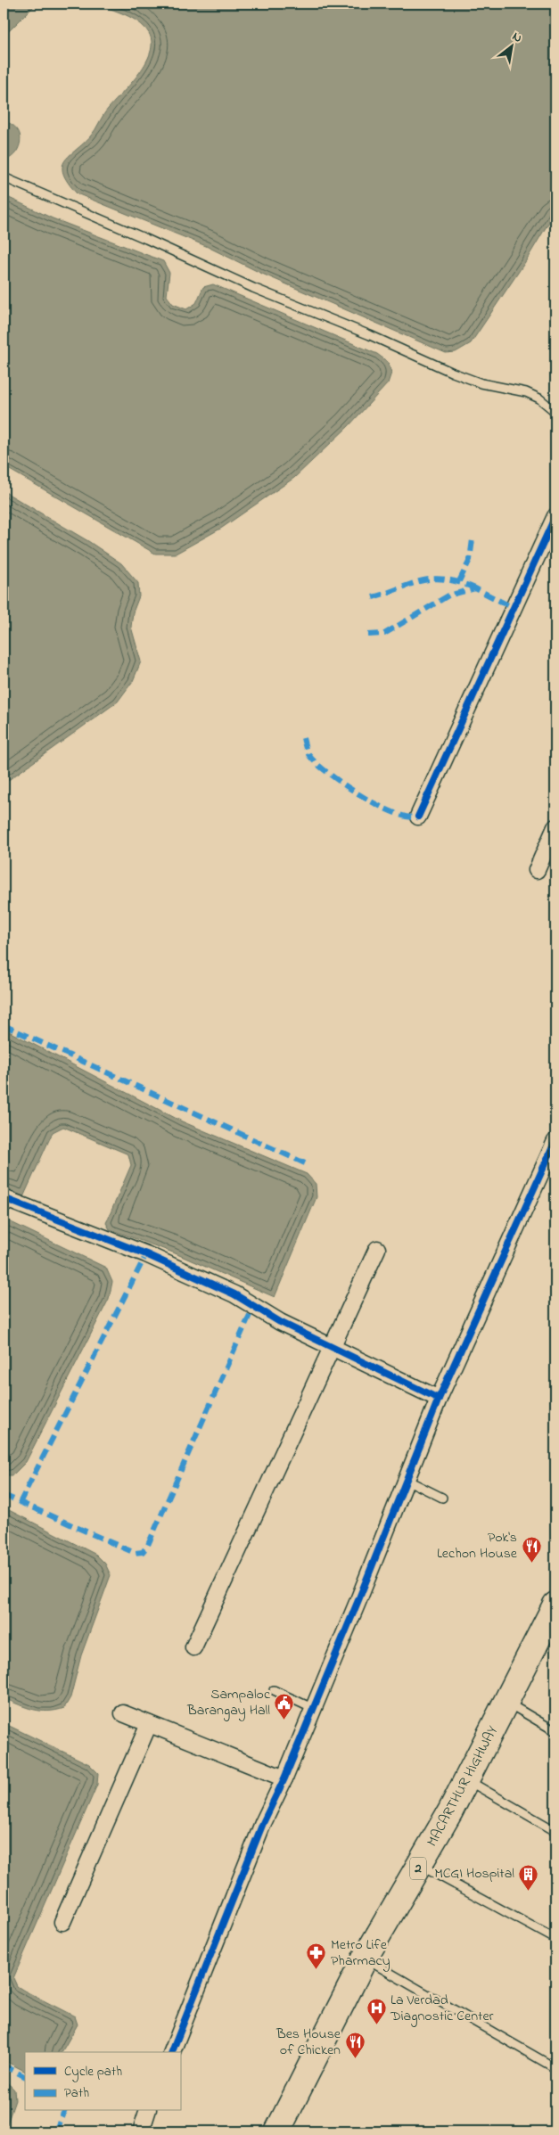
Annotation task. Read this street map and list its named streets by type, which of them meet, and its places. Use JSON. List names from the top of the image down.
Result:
{
  "streets": {
    "highway": ["MACARTHUR HIGHWAY", "2"]
  },
  "places": {
    "restaurant": ["Pok's Lechon House", "Bes House of Chicken"],
    "public building": ["Sampaloc Barangay Hall"],
    "building": ["MCGI Hospital"],
    "pharmacy": ["Metro Life Pharmacy"],
    "hospital": ["La Verdad Diagnostic Center"]
  },
  "legend": ["Cycle path", "Path"],
  "north": "top right"
}
